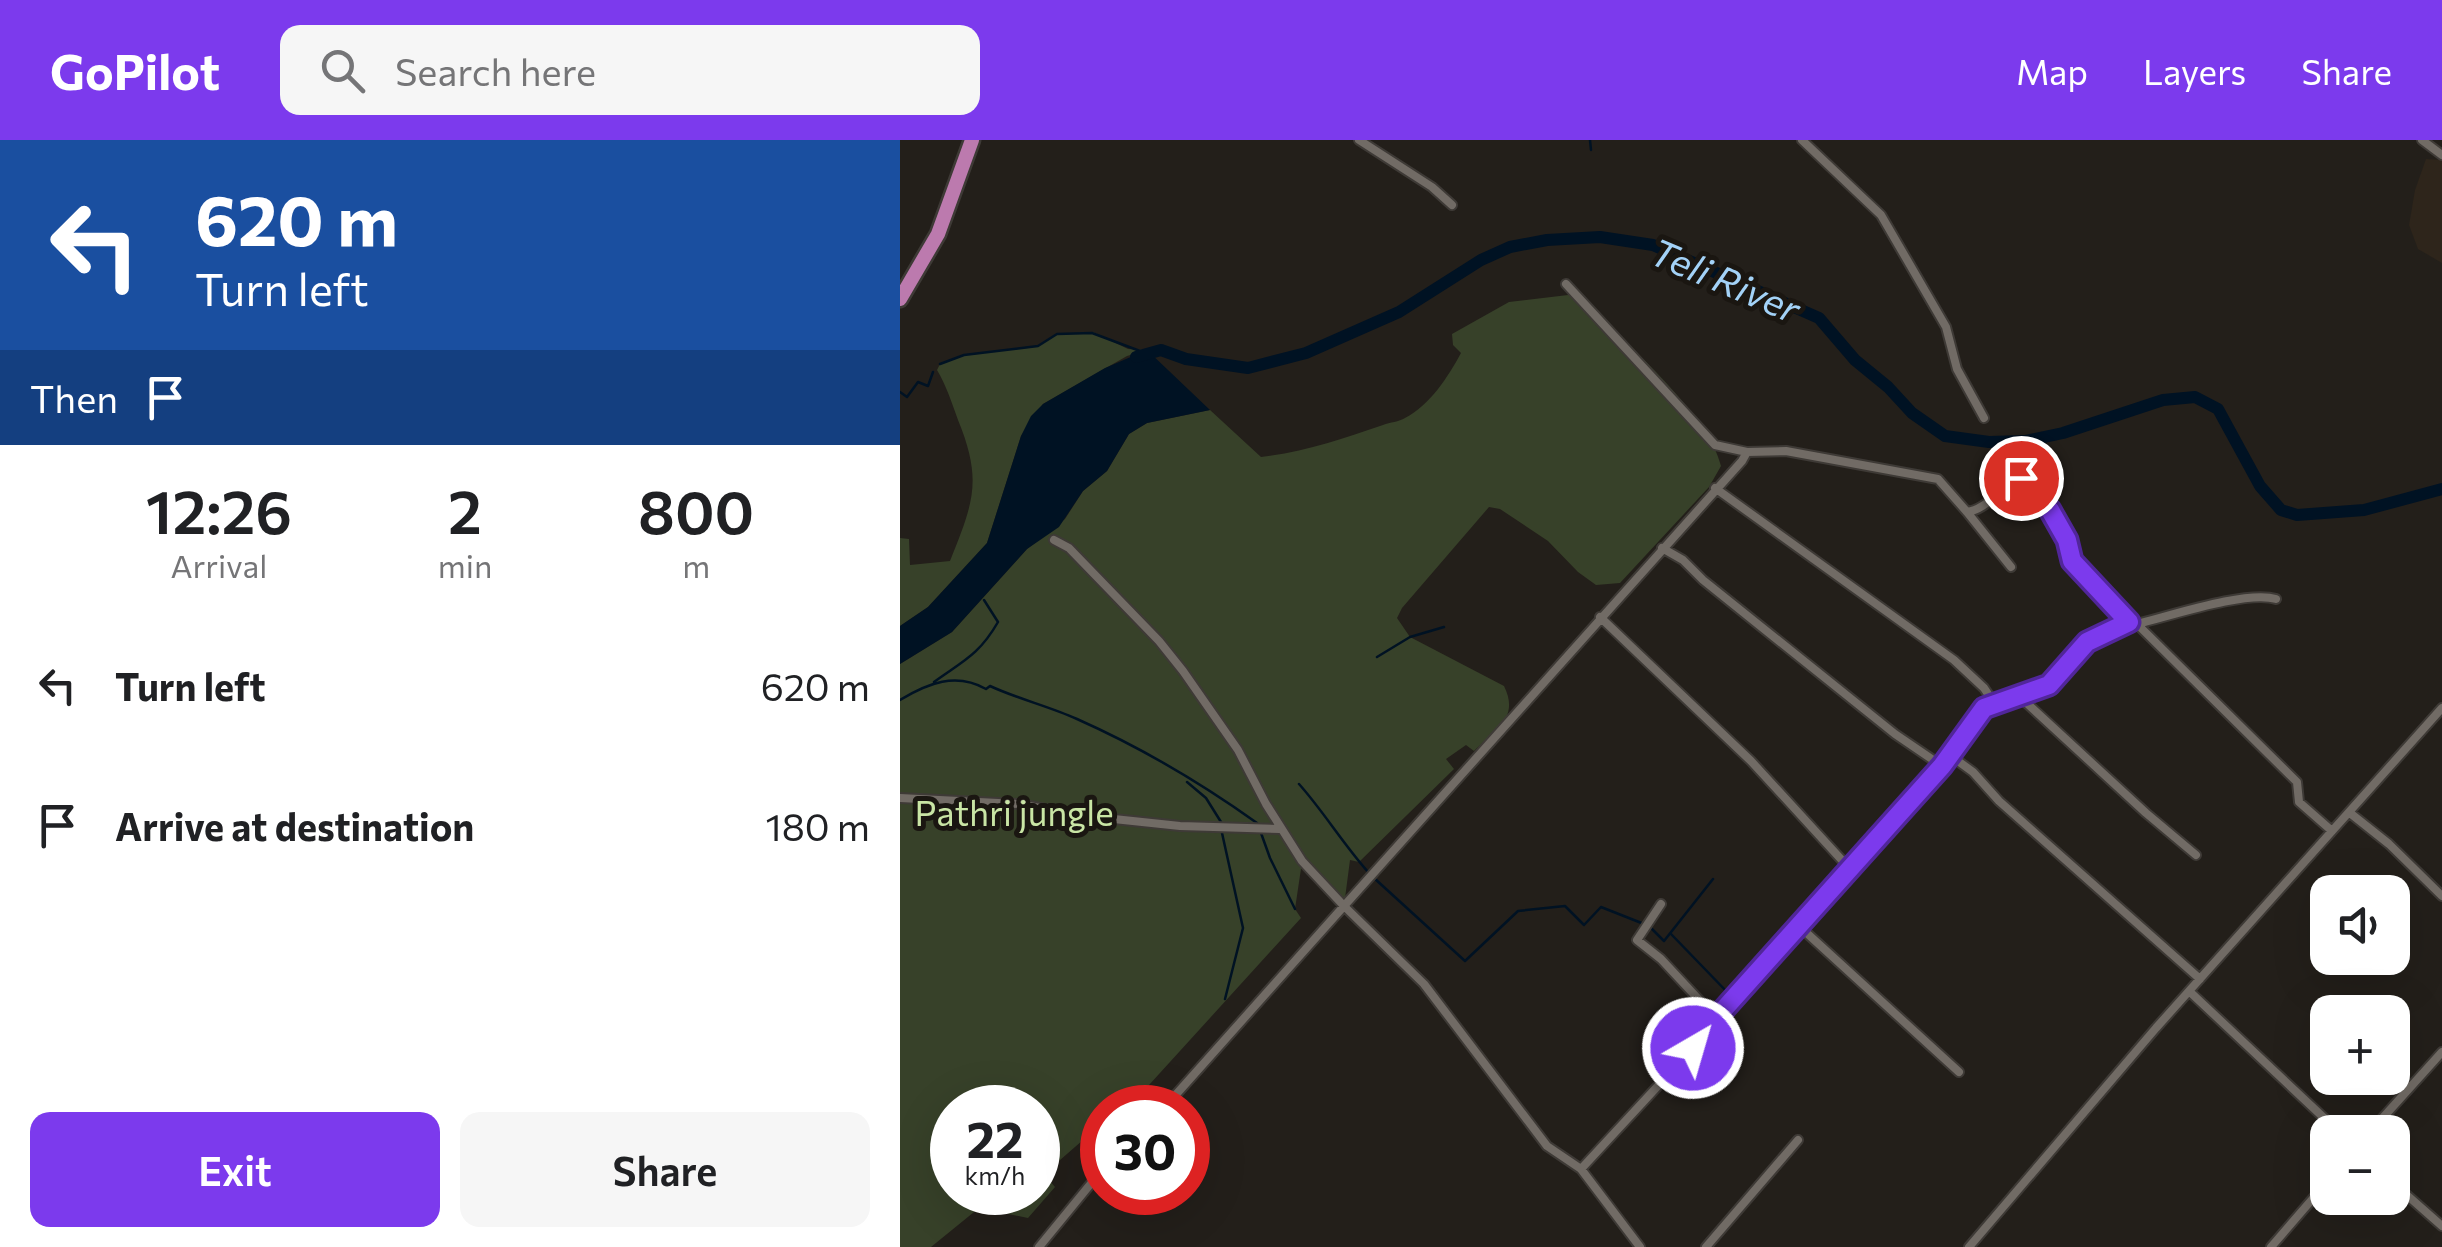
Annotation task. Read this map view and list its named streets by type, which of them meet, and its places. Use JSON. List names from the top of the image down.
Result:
{
  "water": ["Teli River"],
  "parks": ["Pathri jungle"],
  "page": {
    "header": "GoPilot",
    "search": "Search here",
    "nav": ["Map", "Layers", "Share"],
    "turn": ["620 m", "Turn left"],
    "then": "Then",
    "eta": [
      "12:26",
      "Arrival",
      "2",
      "min",
      "800",
      "m"
    ],
    "list": [
      {
        "name": "Turn left",
        "value": "620 m"
      },
      {
        "name": "Arrive at destination",
        "value": "180 m"
      }
    ],
    "map_buttons": ["+", "−"],
    "speed": "22 km/h",
    "limit": "30",
    "buttons": ["Exit", "Share"]
  }
}
